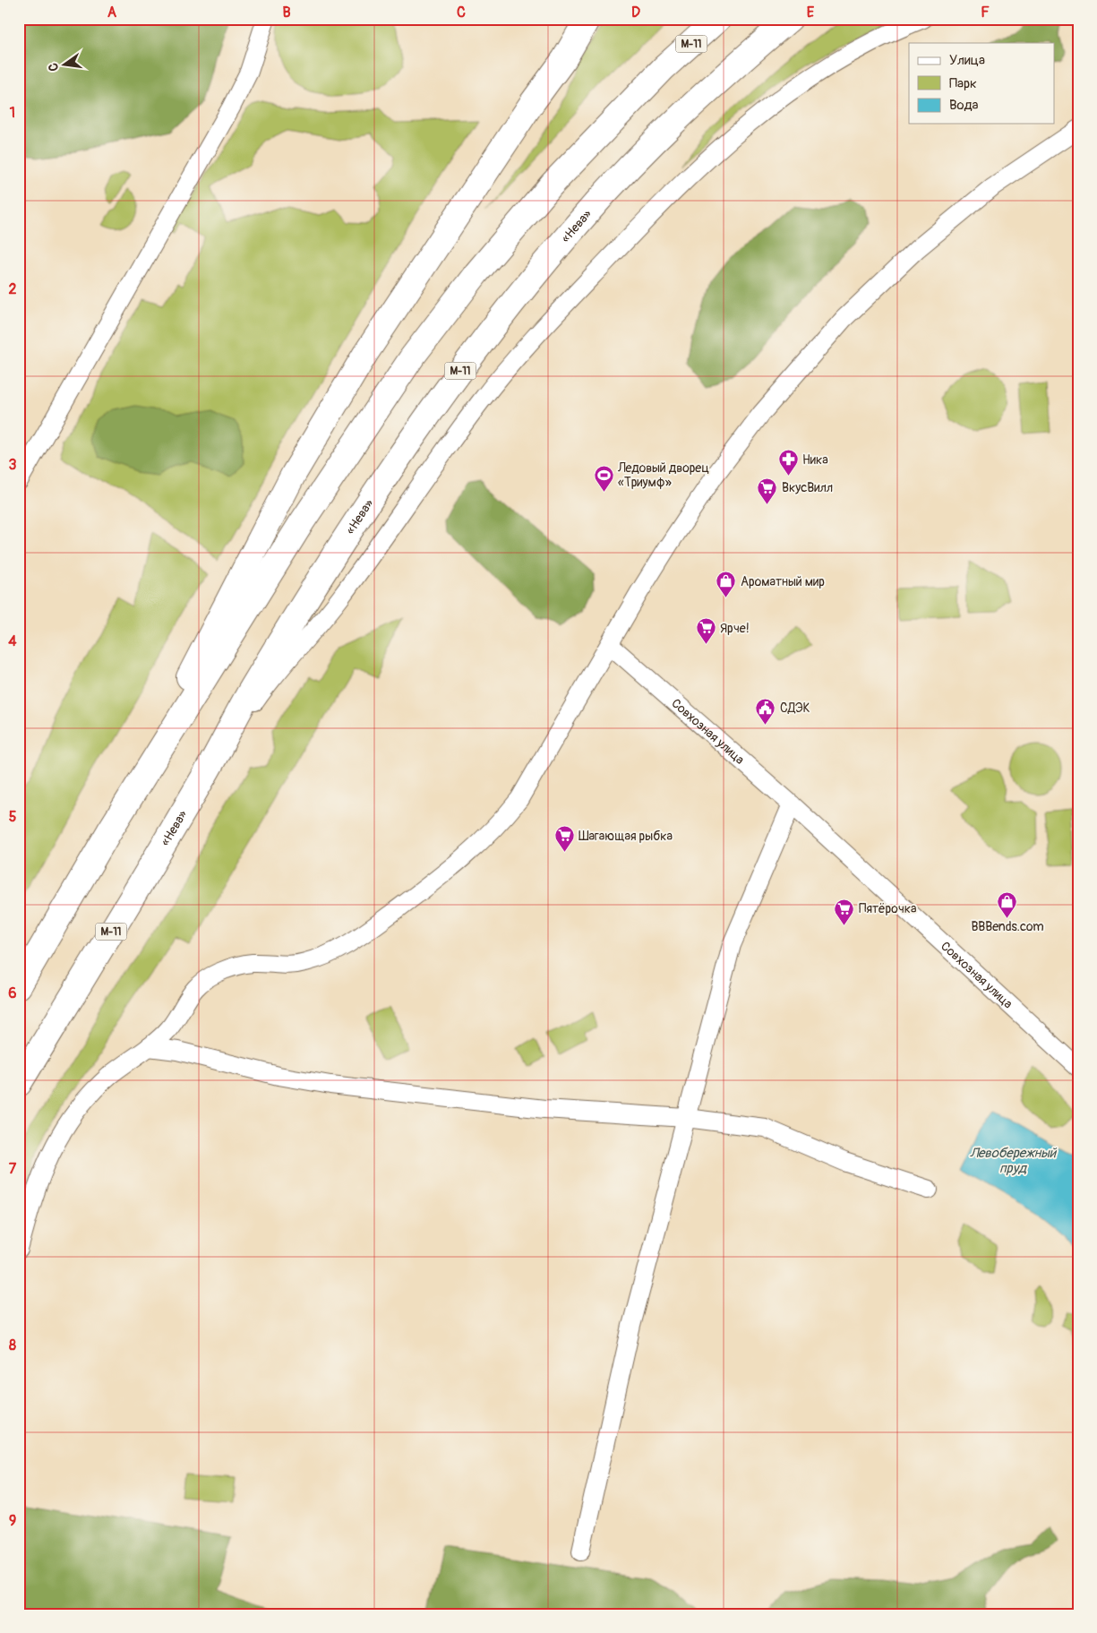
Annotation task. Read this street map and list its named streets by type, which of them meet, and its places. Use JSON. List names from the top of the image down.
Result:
{
  "streets": {
    "highway": ["М-11", "«Нева»"],
    "street": ["Совхозная улица"]
  },
  "water": ["Левобережный пруд"],
  "places": {
    "pharmacy": ["Ника"],
    "sports": ["Ледовый дворец «Триумф»"],
    "supermarket": [
      "ВкусВилл",
      "Ярче!",
      "Шагающая рыбка",
      "Пятёрочка"
    ],
    "shop": ["Ароматный мир", "BBBends.com"],
    "public building": ["СДЭК"]
  },
  "legend": ["Улица", "Парк", "Вода"],
  "north": "left",
  "grid": {
    "columns": [
      "A",
      "B",
      "C",
      "D",
      "E",
      "F"
    ],
    "rows": [
      "1",
      "2",
      "3",
      "4",
      "5",
      "6",
      "7",
      "8",
      "9"
    ]
  }
}
